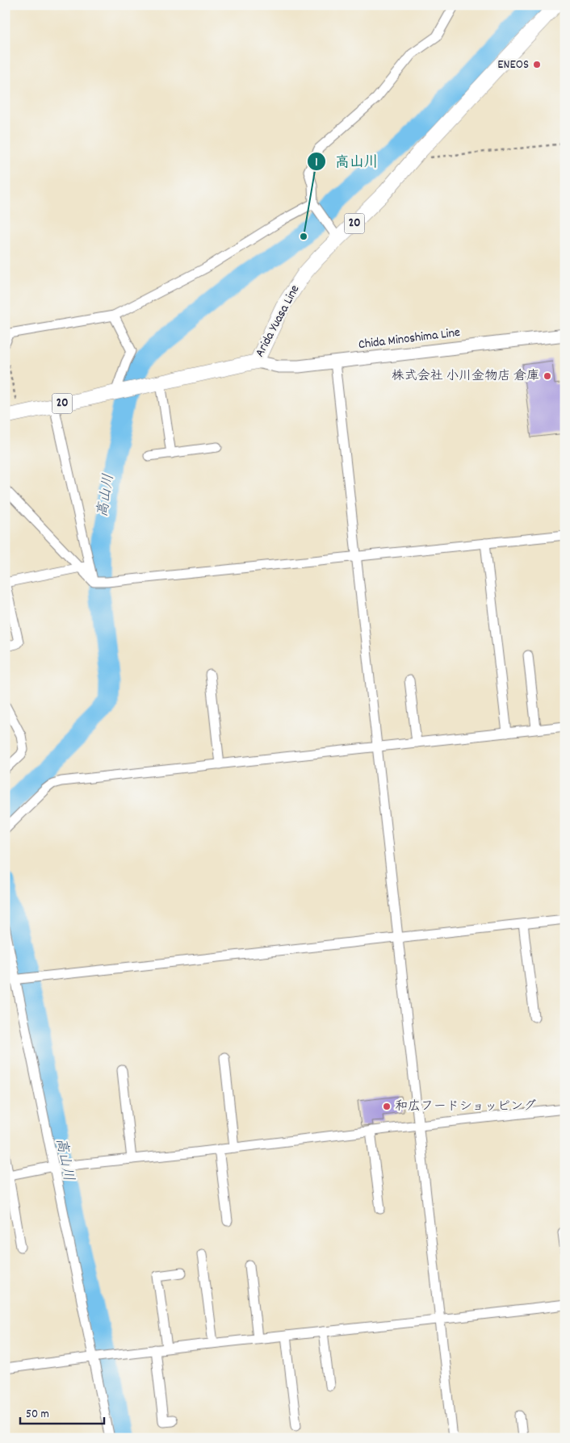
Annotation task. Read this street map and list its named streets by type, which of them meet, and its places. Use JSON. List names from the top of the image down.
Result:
{
  "streets": {
    "main road": ["20", "Arida Yuasa Line", "Chida Minoshima Line"]
  },
  "crossings": [
    ["Arida Yuasa Line", "Chida Minoshima Line"]
  ],
  "water": ["高山川"],
  "places": [
    "ENEOS",
    "高山川",
    "株式会社 小川金物店 倉庫",
    "和広フードショッピング"
  ],
  "scale_bar": "50 m"
}
